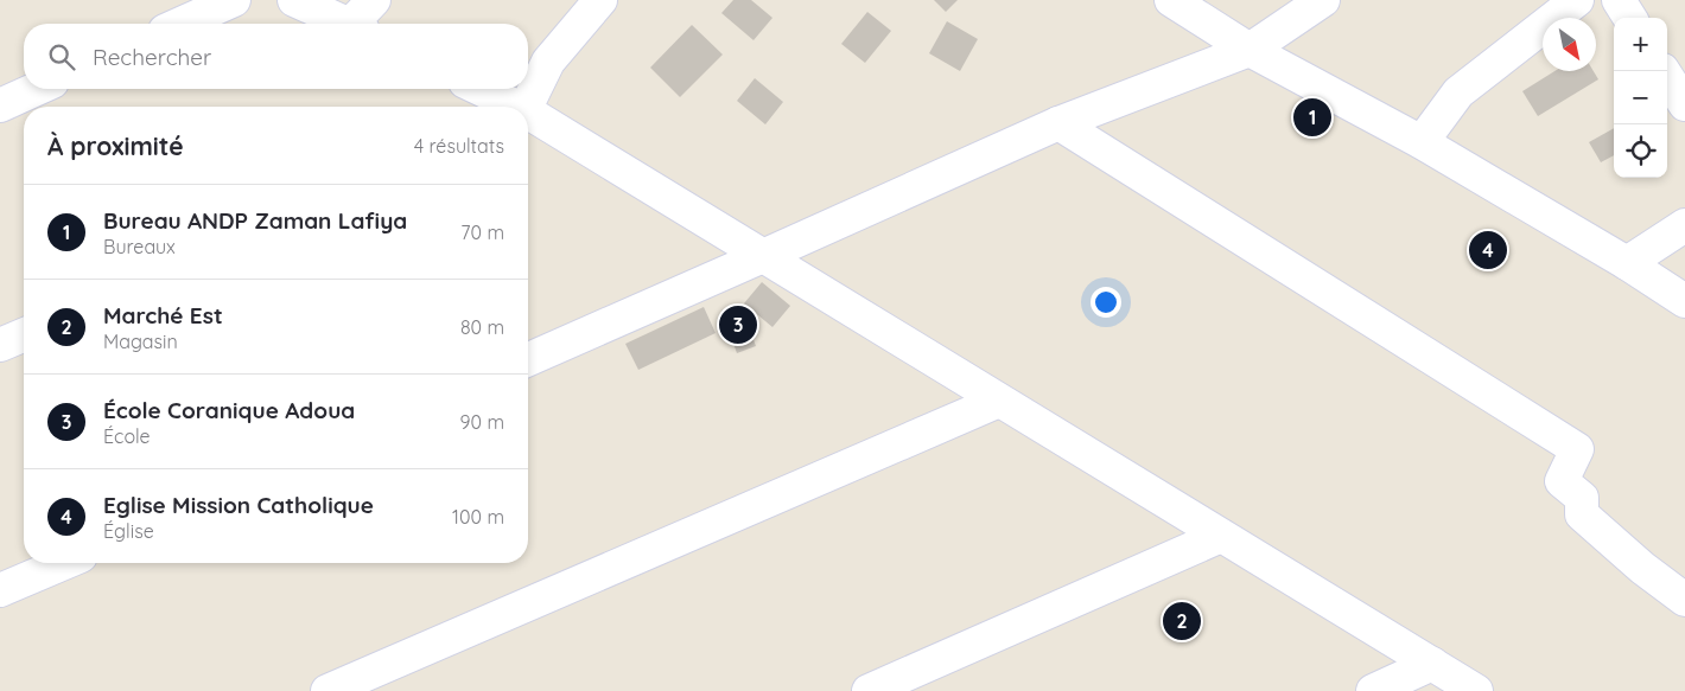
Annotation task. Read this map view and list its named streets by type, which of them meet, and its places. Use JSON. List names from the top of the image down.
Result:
{
  "north": "bottom right",
  "page": {
    "map_buttons": ["+", "−"],
    "search": "Rechercher",
    "pins": [
      "1",
      "4",
      "3",
      "2"
    ],
    "heading": ["À proximité", "4 résultats"],
    "list": [
      {
        "mark": "1",
        "name": "Bureau ANDP Zaman Lafiya",
        "note": "Bureaux",
        "value": "70 m"
      },
      {
        "mark": "2",
        "name": "Marché Est",
        "note": "Magasin",
        "value": "80 m"
      },
      {
        "mark": "3",
        "name": "École Coranique Adoua",
        "note": "École",
        "value": "90 m"
      },
      {
        "mark": "4",
        "name": "Eglise Mission Catholique",
        "note": "Église",
        "value": "100 m"
      }
    ]
  }
}
